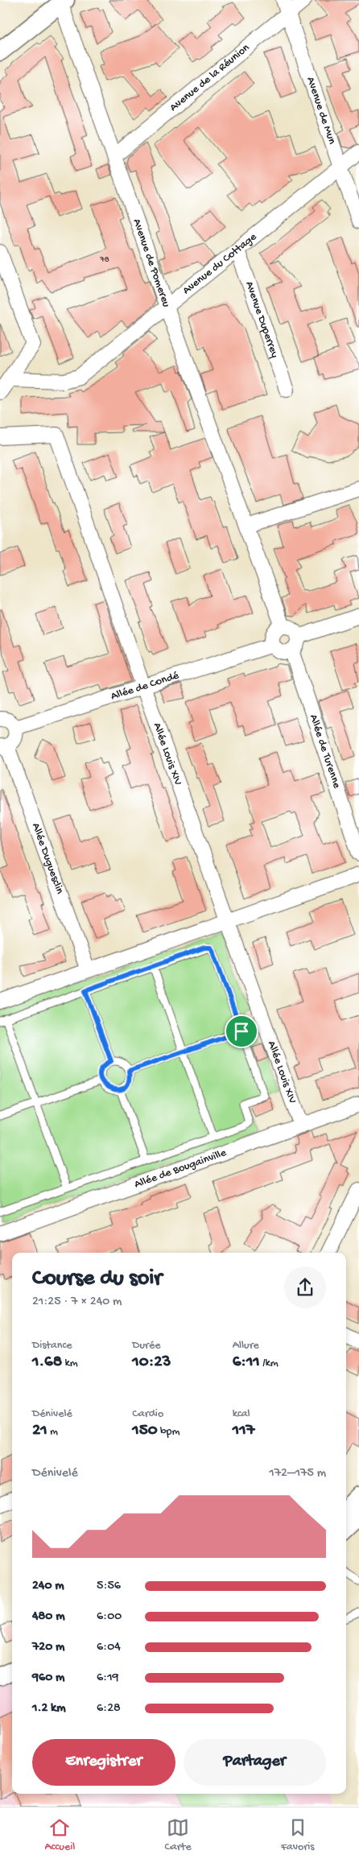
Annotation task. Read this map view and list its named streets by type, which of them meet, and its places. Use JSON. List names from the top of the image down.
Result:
{
  "streets": {
    "street": [
      "Avenue de la Réunion",
      "Avenue de Mun",
      "Avenue de Pomereu",
      "Avenue du Cottage",
      "Avenue Duperrey",
      "Allée de Condé",
      "Allée de Turenne",
      "Allée Louis XIV",
      "Allée Duguesclin",
      "Allée de Bougainville"
    ]
  },
  "crossings": [
    ["Avenue de la Réunion", "Avenue de Mun"],
    ["Avenue de la Réunion", "Avenue de Pomereu"],
    ["Avenue de Mun", "Avenue du Cottage"],
    ["Avenue de Pomereu", "Avenue du Cottage"],
    ["Avenue du Cottage", "Avenue Duperrey"],
    ["Allée de Condé", "Allée de Turenne"],
    ["Allée de Condé", "Allée Louis XIV"],
    ["Allée Louis XIV", "Allée de Bougainville"]
  ],
  "house_numbers": ["78"],
  "page": {
    "heading": ["Course du soir", "21:25 · 7 × 240 m"],
    "stats": [
      ["Distance", "1.68 km"],
      ["Durée", "10:23"],
      ["Allure", "6:11 /km"],
      ["Dénivelé", "21 m"],
      ["Cardio", "150 bpm"],
      ["kcal", "117"]
    ],
    "chart": ["Dénivelé", "172–175 m"],
    "list": [
      {
        "name": "240 m",
        "note": "5:56"
      },
      {
        "name": "480 m",
        "note": "6:00"
      },
      {
        "name": "720 m",
        "note": "6:04"
      },
      {
        "name": "960 m",
        "note": "6:19"
      },
      {
        "name": "1.2 km",
        "note": "6:28"
      }
    ],
    "buttons": ["Enregistrer", "Partager"],
    "tabs": ["Accueil", "Carte", "Favoris"]
  }
}
